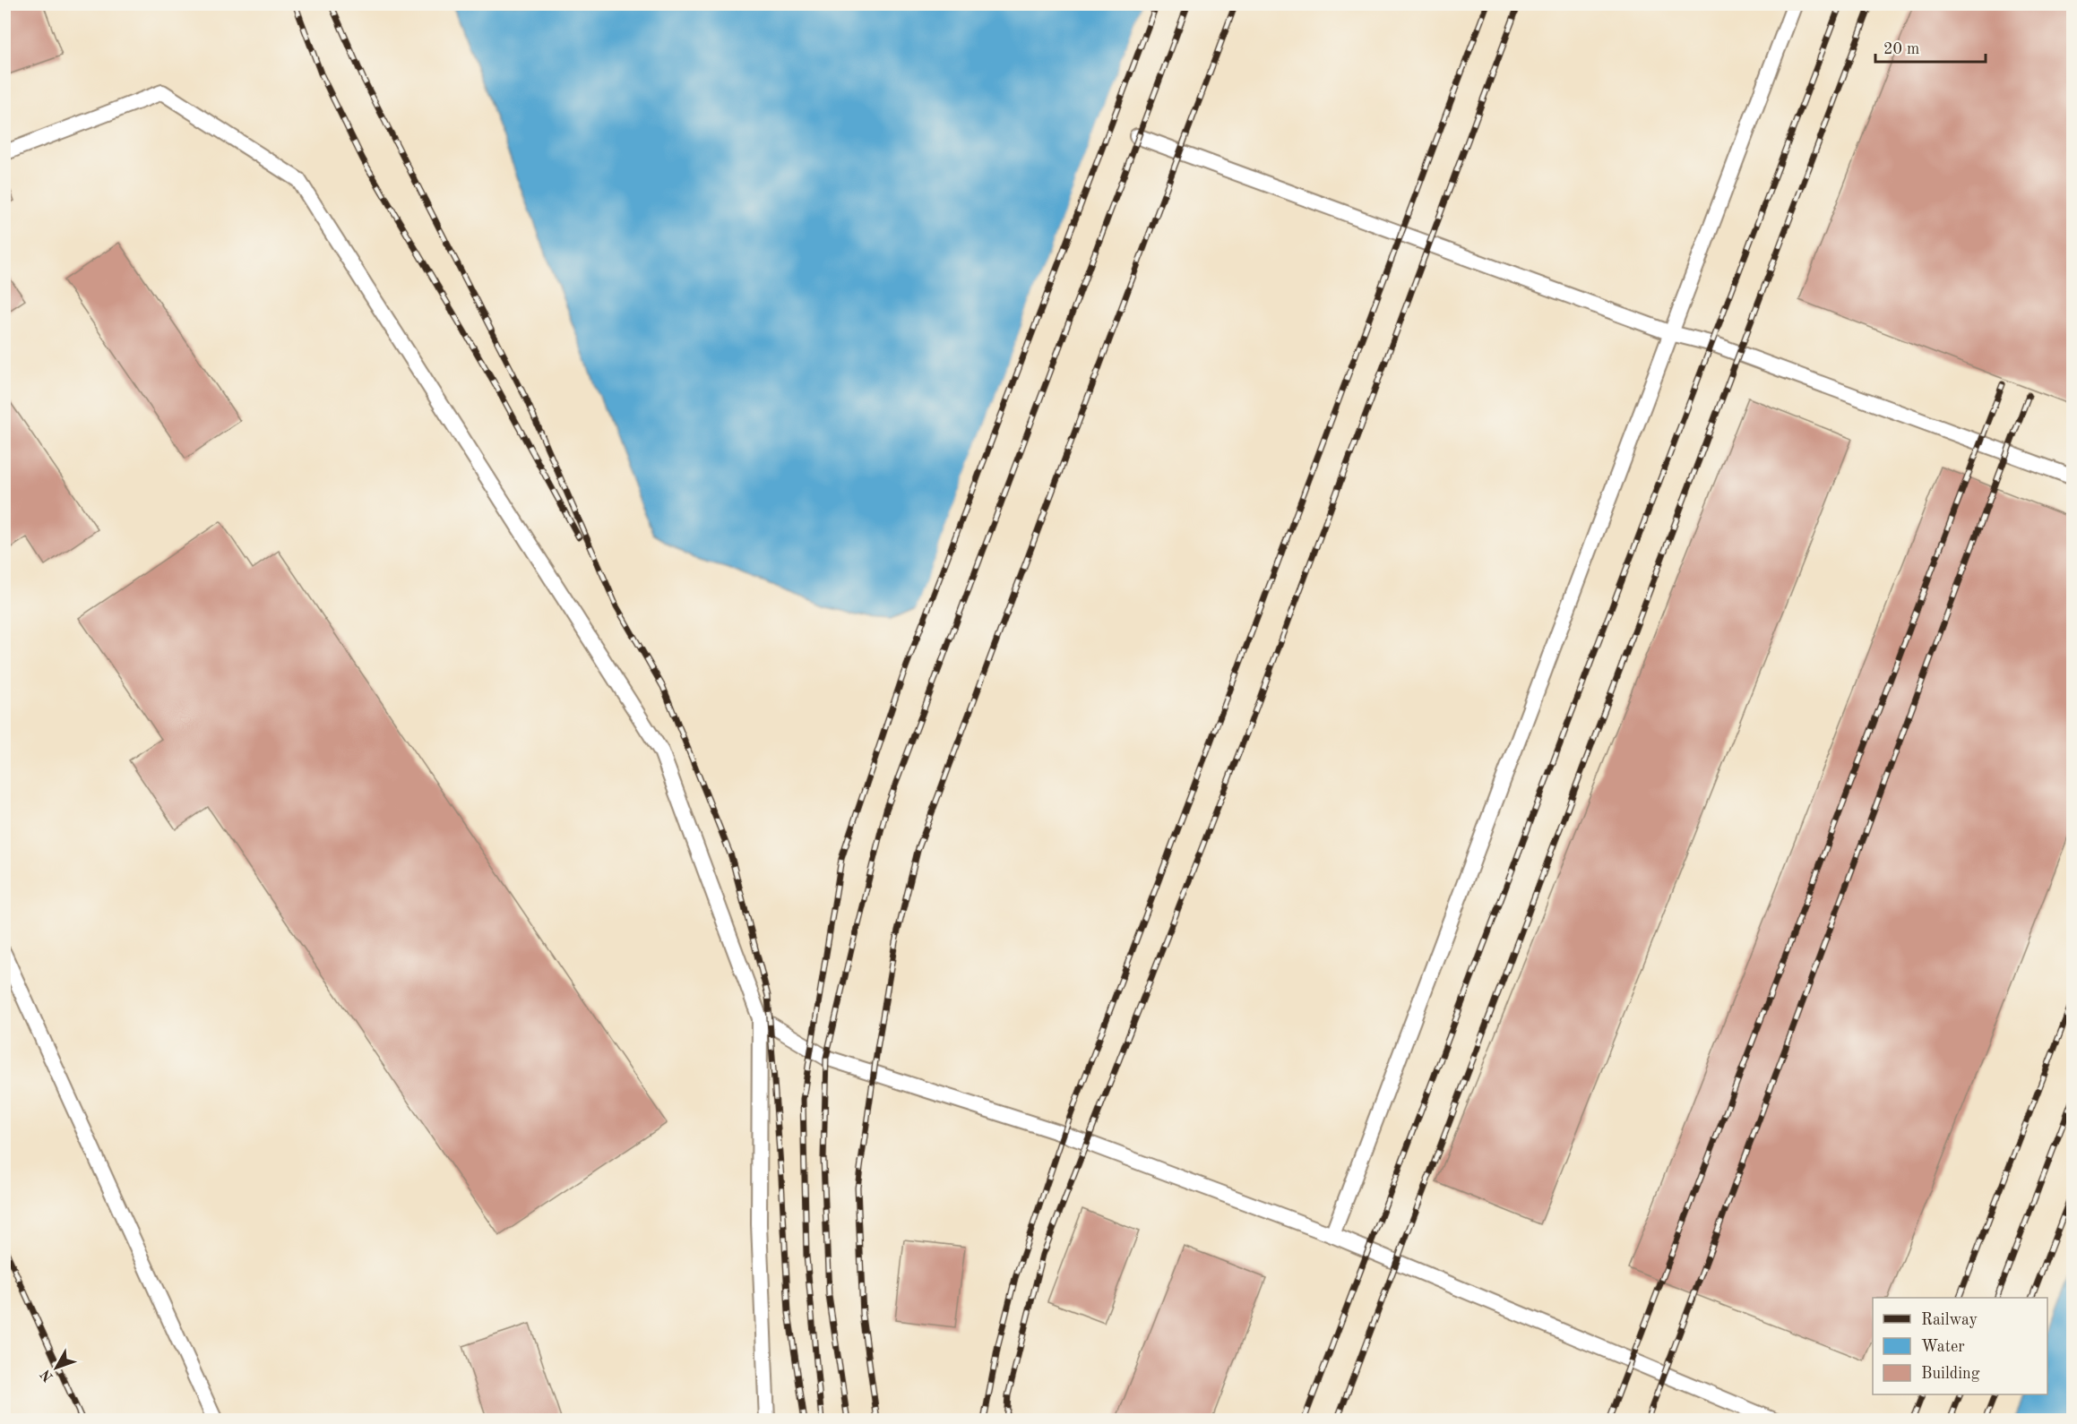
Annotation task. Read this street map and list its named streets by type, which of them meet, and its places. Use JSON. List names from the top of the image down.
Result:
{
  "legend": ["Railway", "Water", "Building"],
  "scale_bar": "20 m",
  "north": "bottom left"
}
